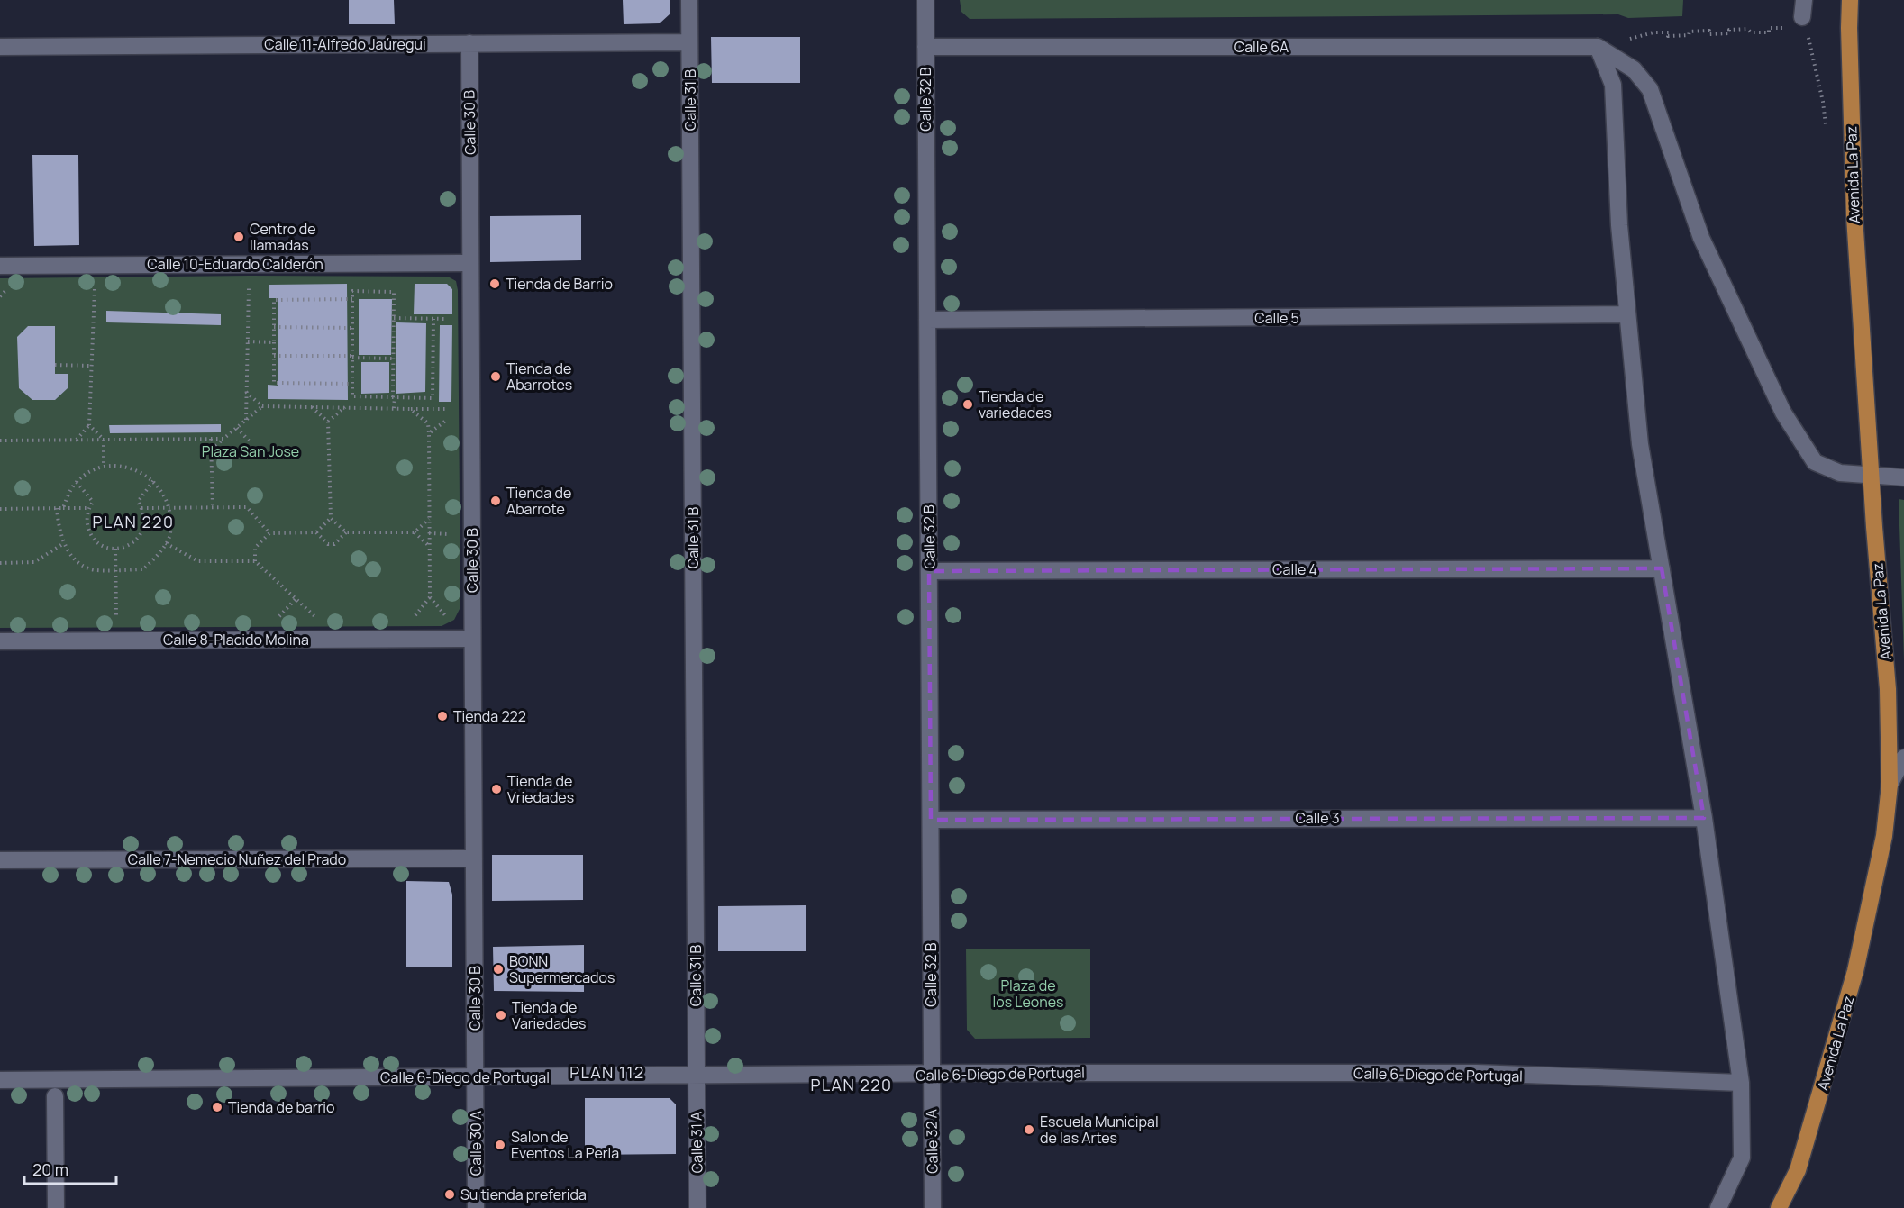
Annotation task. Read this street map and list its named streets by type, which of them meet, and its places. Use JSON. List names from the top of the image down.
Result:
{
  "streets": {
    "main road": ["Avenida La Paz"],
    "street": [
      "Calle 11-Alfredo Jaúregui",
      "Calle 6A",
      "Calle 32 B",
      "Calle 31 B",
      "Calle 30 B",
      "Calle 10-Eduardo Calderón",
      "Calle 5",
      "Calle 4",
      "Calle 8-Placido Molina",
      "Calle 3",
      "Calle 7-Nemecio Nuñez del Prado",
      "Calle 6-Diego de Portugal",
      "Calle 32 A",
      "Calle 31 A",
      "Calle 30 A"
    ]
  },
  "crossings": [
    ["Calle 11-Alfredo Jaúregui", "Calle 31 B"],
    ["Calle 11-Alfredo Jaúregui", "Calle 30 B"],
    ["Calle 6A", "Calle 32 B"],
    ["Calle 32 B", "Calle 5"],
    ["Calle 32 B", "Calle 4"],
    ["Calle 32 B", "Calle 3"],
    ["Calle 32 B", "Calle 6-Diego de Portugal"],
    ["Calle 32 B", "Calle 32 A"],
    ["Calle 31 B", "Calle 6-Diego de Portugal"],
    ["Calle 31 B", "Calle 31 A"],
    ["Calle 30 B", "Calle 10-Eduardo Calderón"],
    ["Calle 30 B", "Calle 8-Placido Molina"],
    ["Calle 30 B", "Calle 7-Nemecio Nuñez del Prado"],
    ["Calle 30 B", "Calle 6-Diego de Portugal"],
    ["Calle 30 B", "Calle 30 A"],
    ["Calle 6-Diego de Portugal", "Calle 32 A"],
    ["Calle 6-Diego de Portugal", "Calle 31 A"],
    ["Calle 6-Diego de Portugal", "Calle 30 A"]
  ],
  "districts": ["PLAN 220", "PLAN 112", "PLAN 220"],
  "parks": ["Plaza San Jose", "Plaza de los Leones"],
  "places": [
    "Centro de llamadas",
    "Tienda de Barrio",
    "Tienda de Abarrotes",
    "Tienda de variedades",
    "Tienda de Abarrote",
    "Tienda 222",
    "Tienda de Vriedades",
    "BONN Supermercados",
    "Tienda de Variedades",
    "Tienda de barrio",
    "Escuela Municipal de las Artes",
    "Salon de Eventos La Perla",
    "Su tienda preferida"
  ],
  "scale_bar": "20 m"
}
